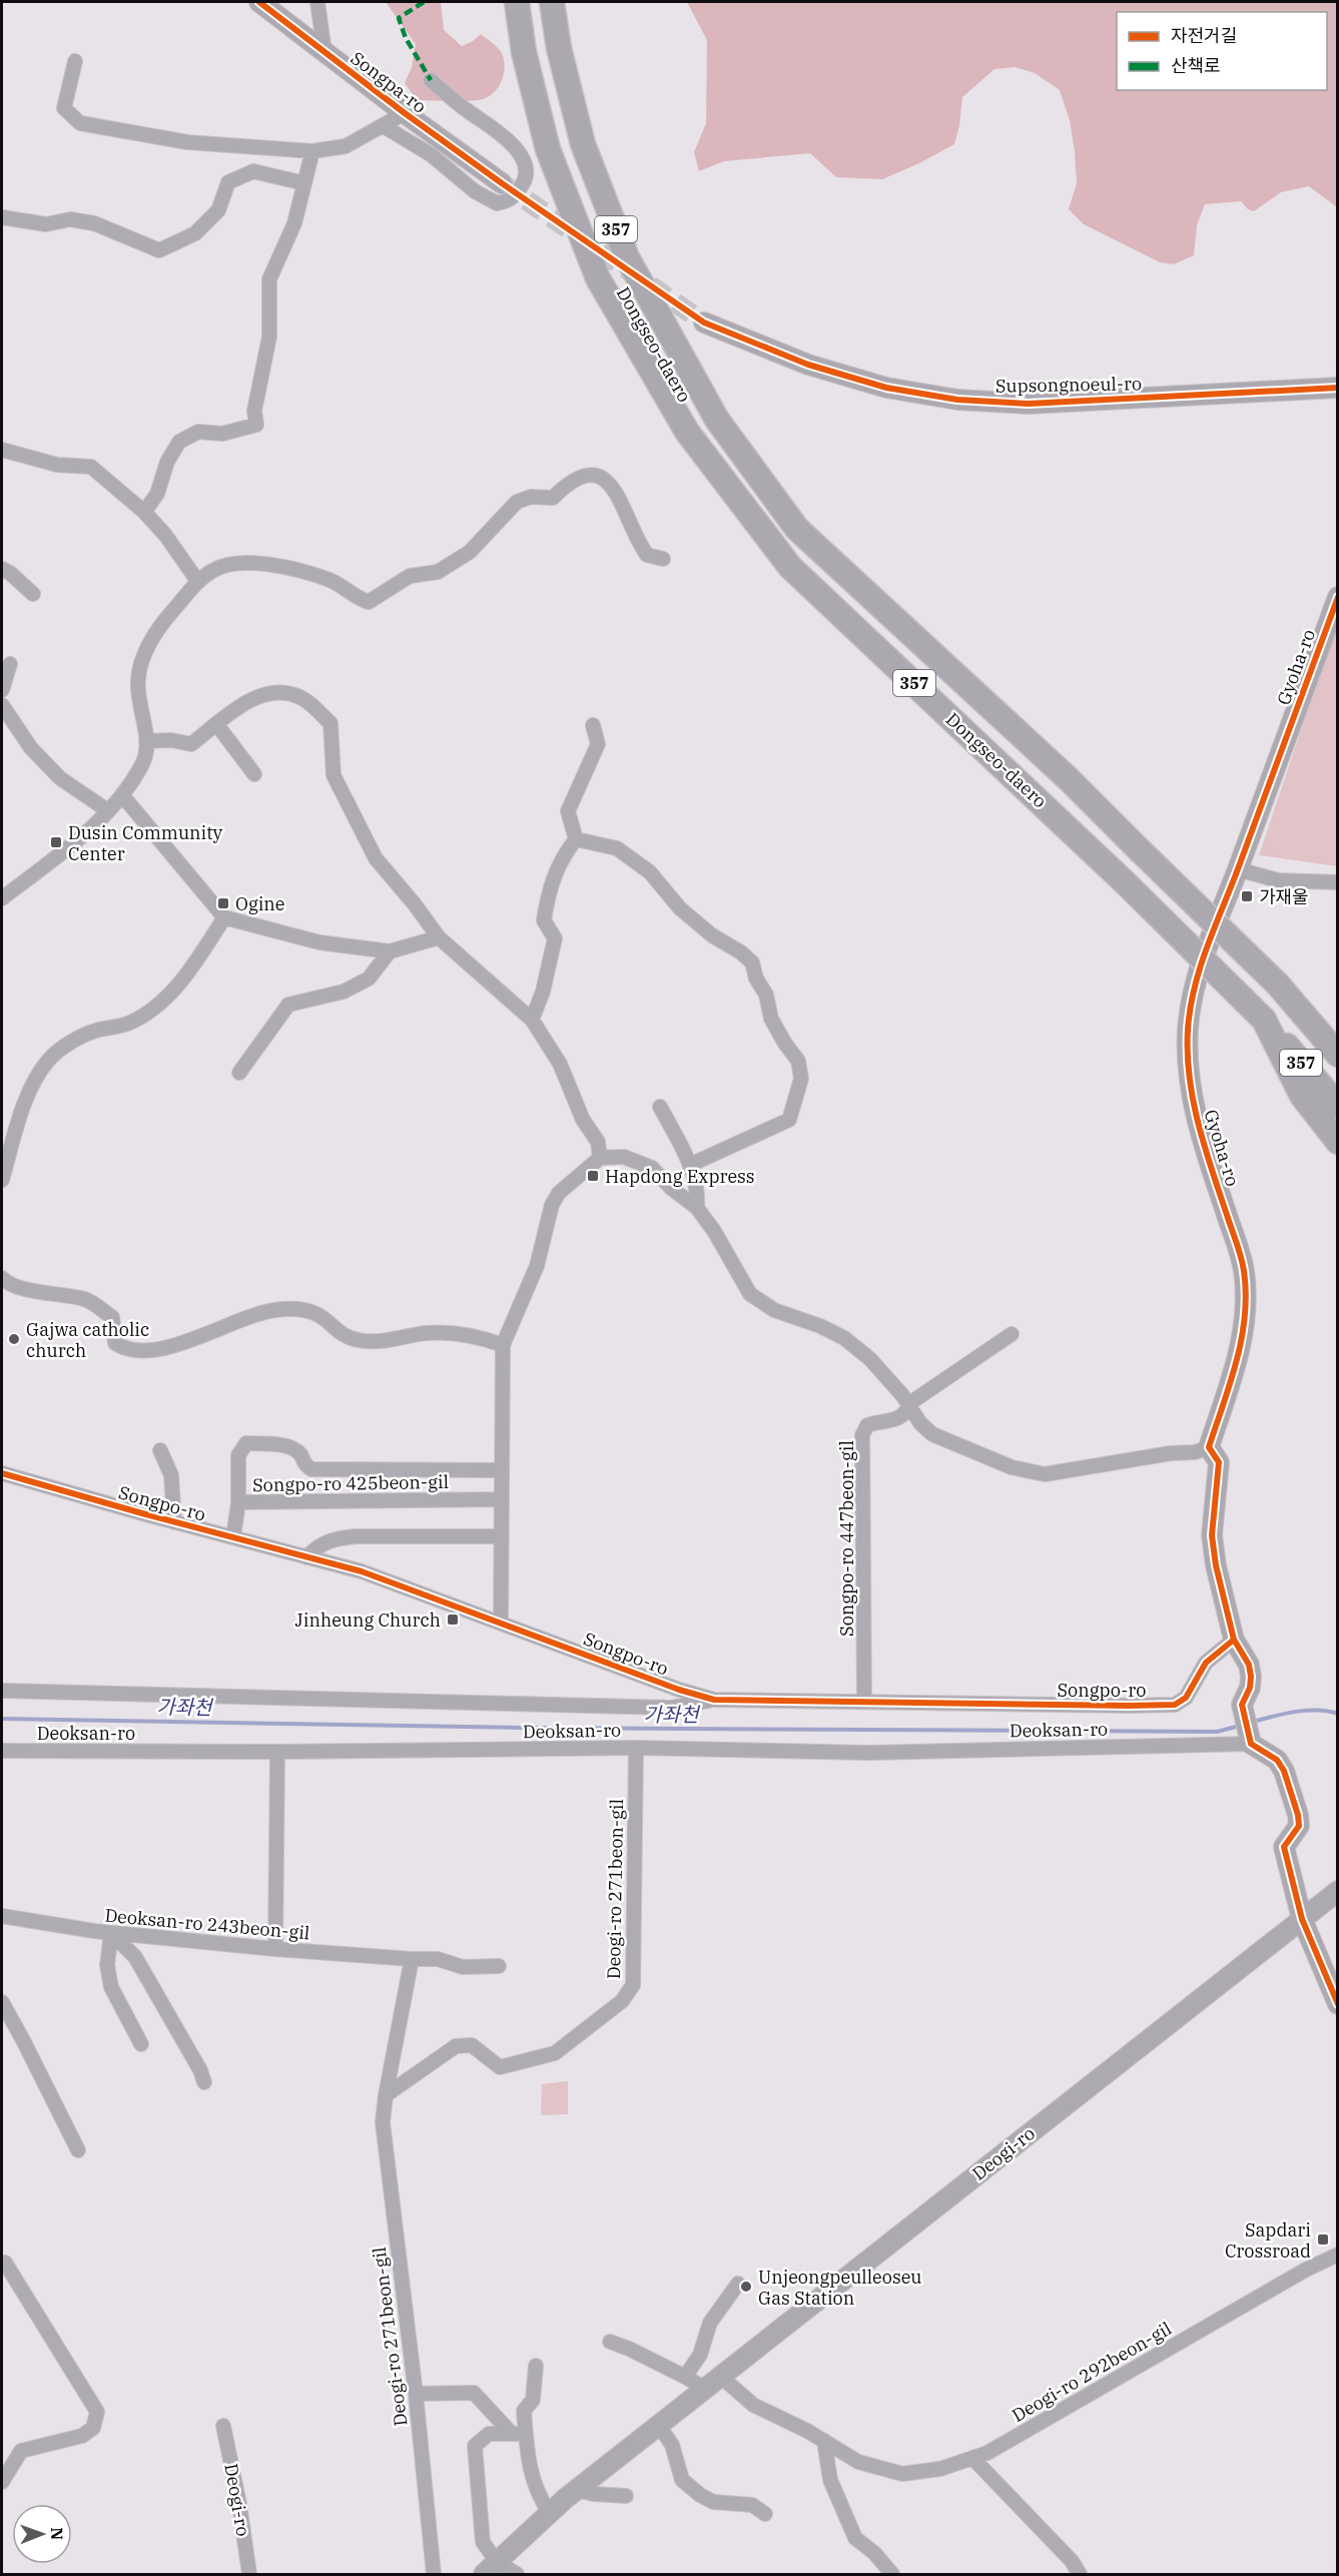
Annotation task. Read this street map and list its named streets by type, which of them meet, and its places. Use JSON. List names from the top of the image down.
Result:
{
  "streets": {
    "highway": ["357", "Dongseo-daero"],
    "street": [
      "Songpa-ro",
      "Supsongnoeul-ro",
      "Gyoha-ro",
      "Songpo-ro 425beon-gil",
      "Songpo-ro",
      "Songpo-ro 447beon-gil",
      "Deoksan-ro",
      "Deogi-ro 271beon-gil",
      "Deoksan-ro 243beon-gil",
      "Deogi-ro",
      "Deogi-ro 292beon-gil"
    ]
  },
  "crossings": [
    ["Songpo-ro", "Songpo-ro 447beon-gil"],
    ["Songpo-ro", "Deoksan-ro"],
    ["Deoksan-ro", "Deogi-ro 271beon-gil"],
    ["Deogi-ro 271beon-gil", "Deoksan-ro 243beon-gil"],
    ["Deogi-ro", "Deogi-ro 292beon-gil"]
  ],
  "water": ["가좌천"],
  "places": {
    "transit": [
      "Dusin Community Center",
      "가재울",
      "Ogine",
      "Hapdong Express",
      "Jinheung Church",
      "Sapdari Crossroad"
    ],
    "other": ["Gajwa catholic church", "Unjeongpeulleoseu Gas Station"]
  },
  "legend": ["자전거길", "산책로"],
  "north": "right"
}
